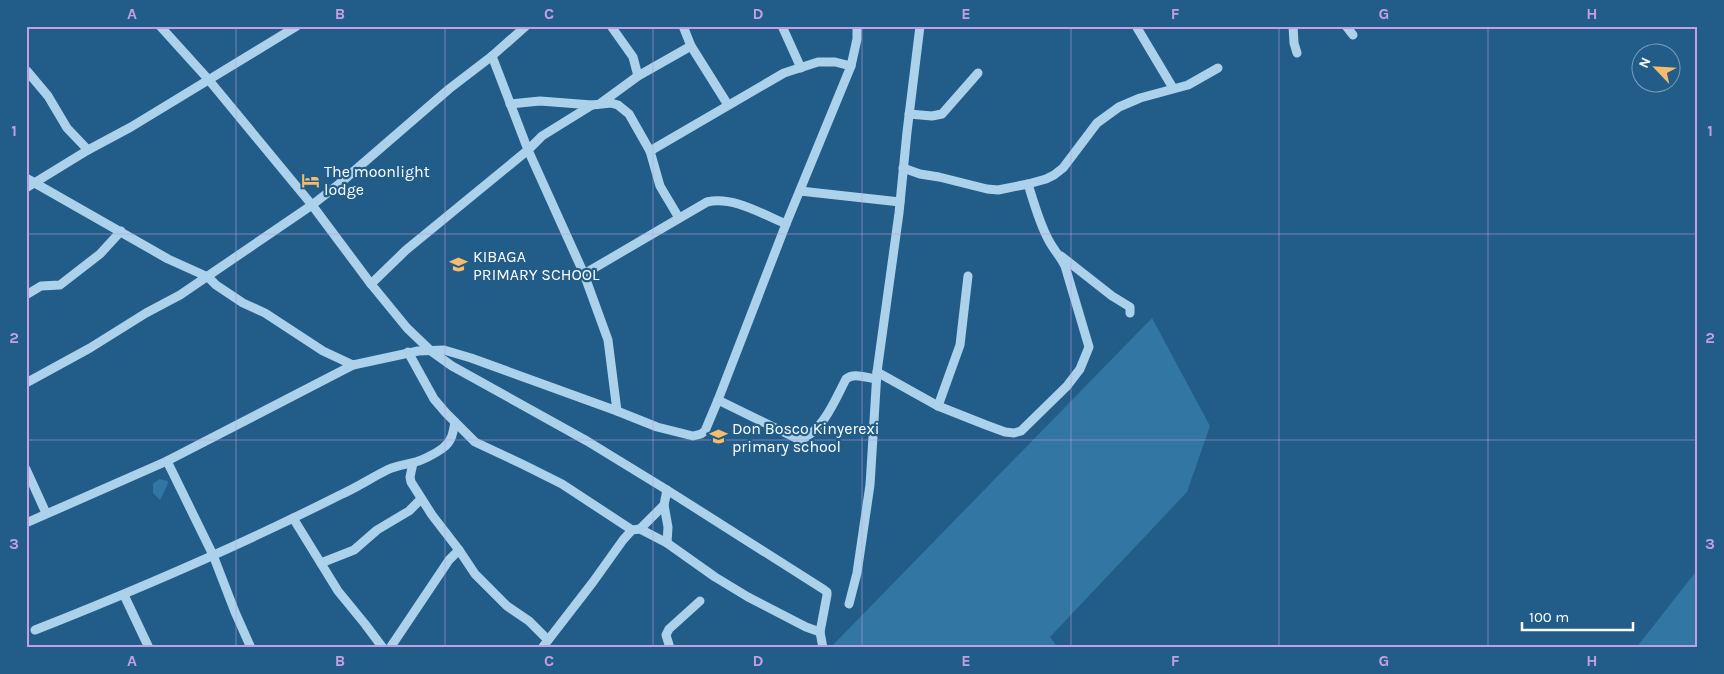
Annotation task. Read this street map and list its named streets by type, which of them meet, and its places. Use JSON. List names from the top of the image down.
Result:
{
  "places": {
    "hotel": ["The moonlight lodge"],
    "school or university": ["KIBAGA PRIMARY SCHOOL", "Don Bosco Kinyerexi primary school"]
  },
  "scale_bar": "100 m",
  "north": "top left",
  "grid": {
    "columns": [
      "A",
      "B",
      "C",
      "D",
      "E",
      "F",
      "G",
      "H"
    ],
    "rows": ["1", "2", "3"]
  }
}
